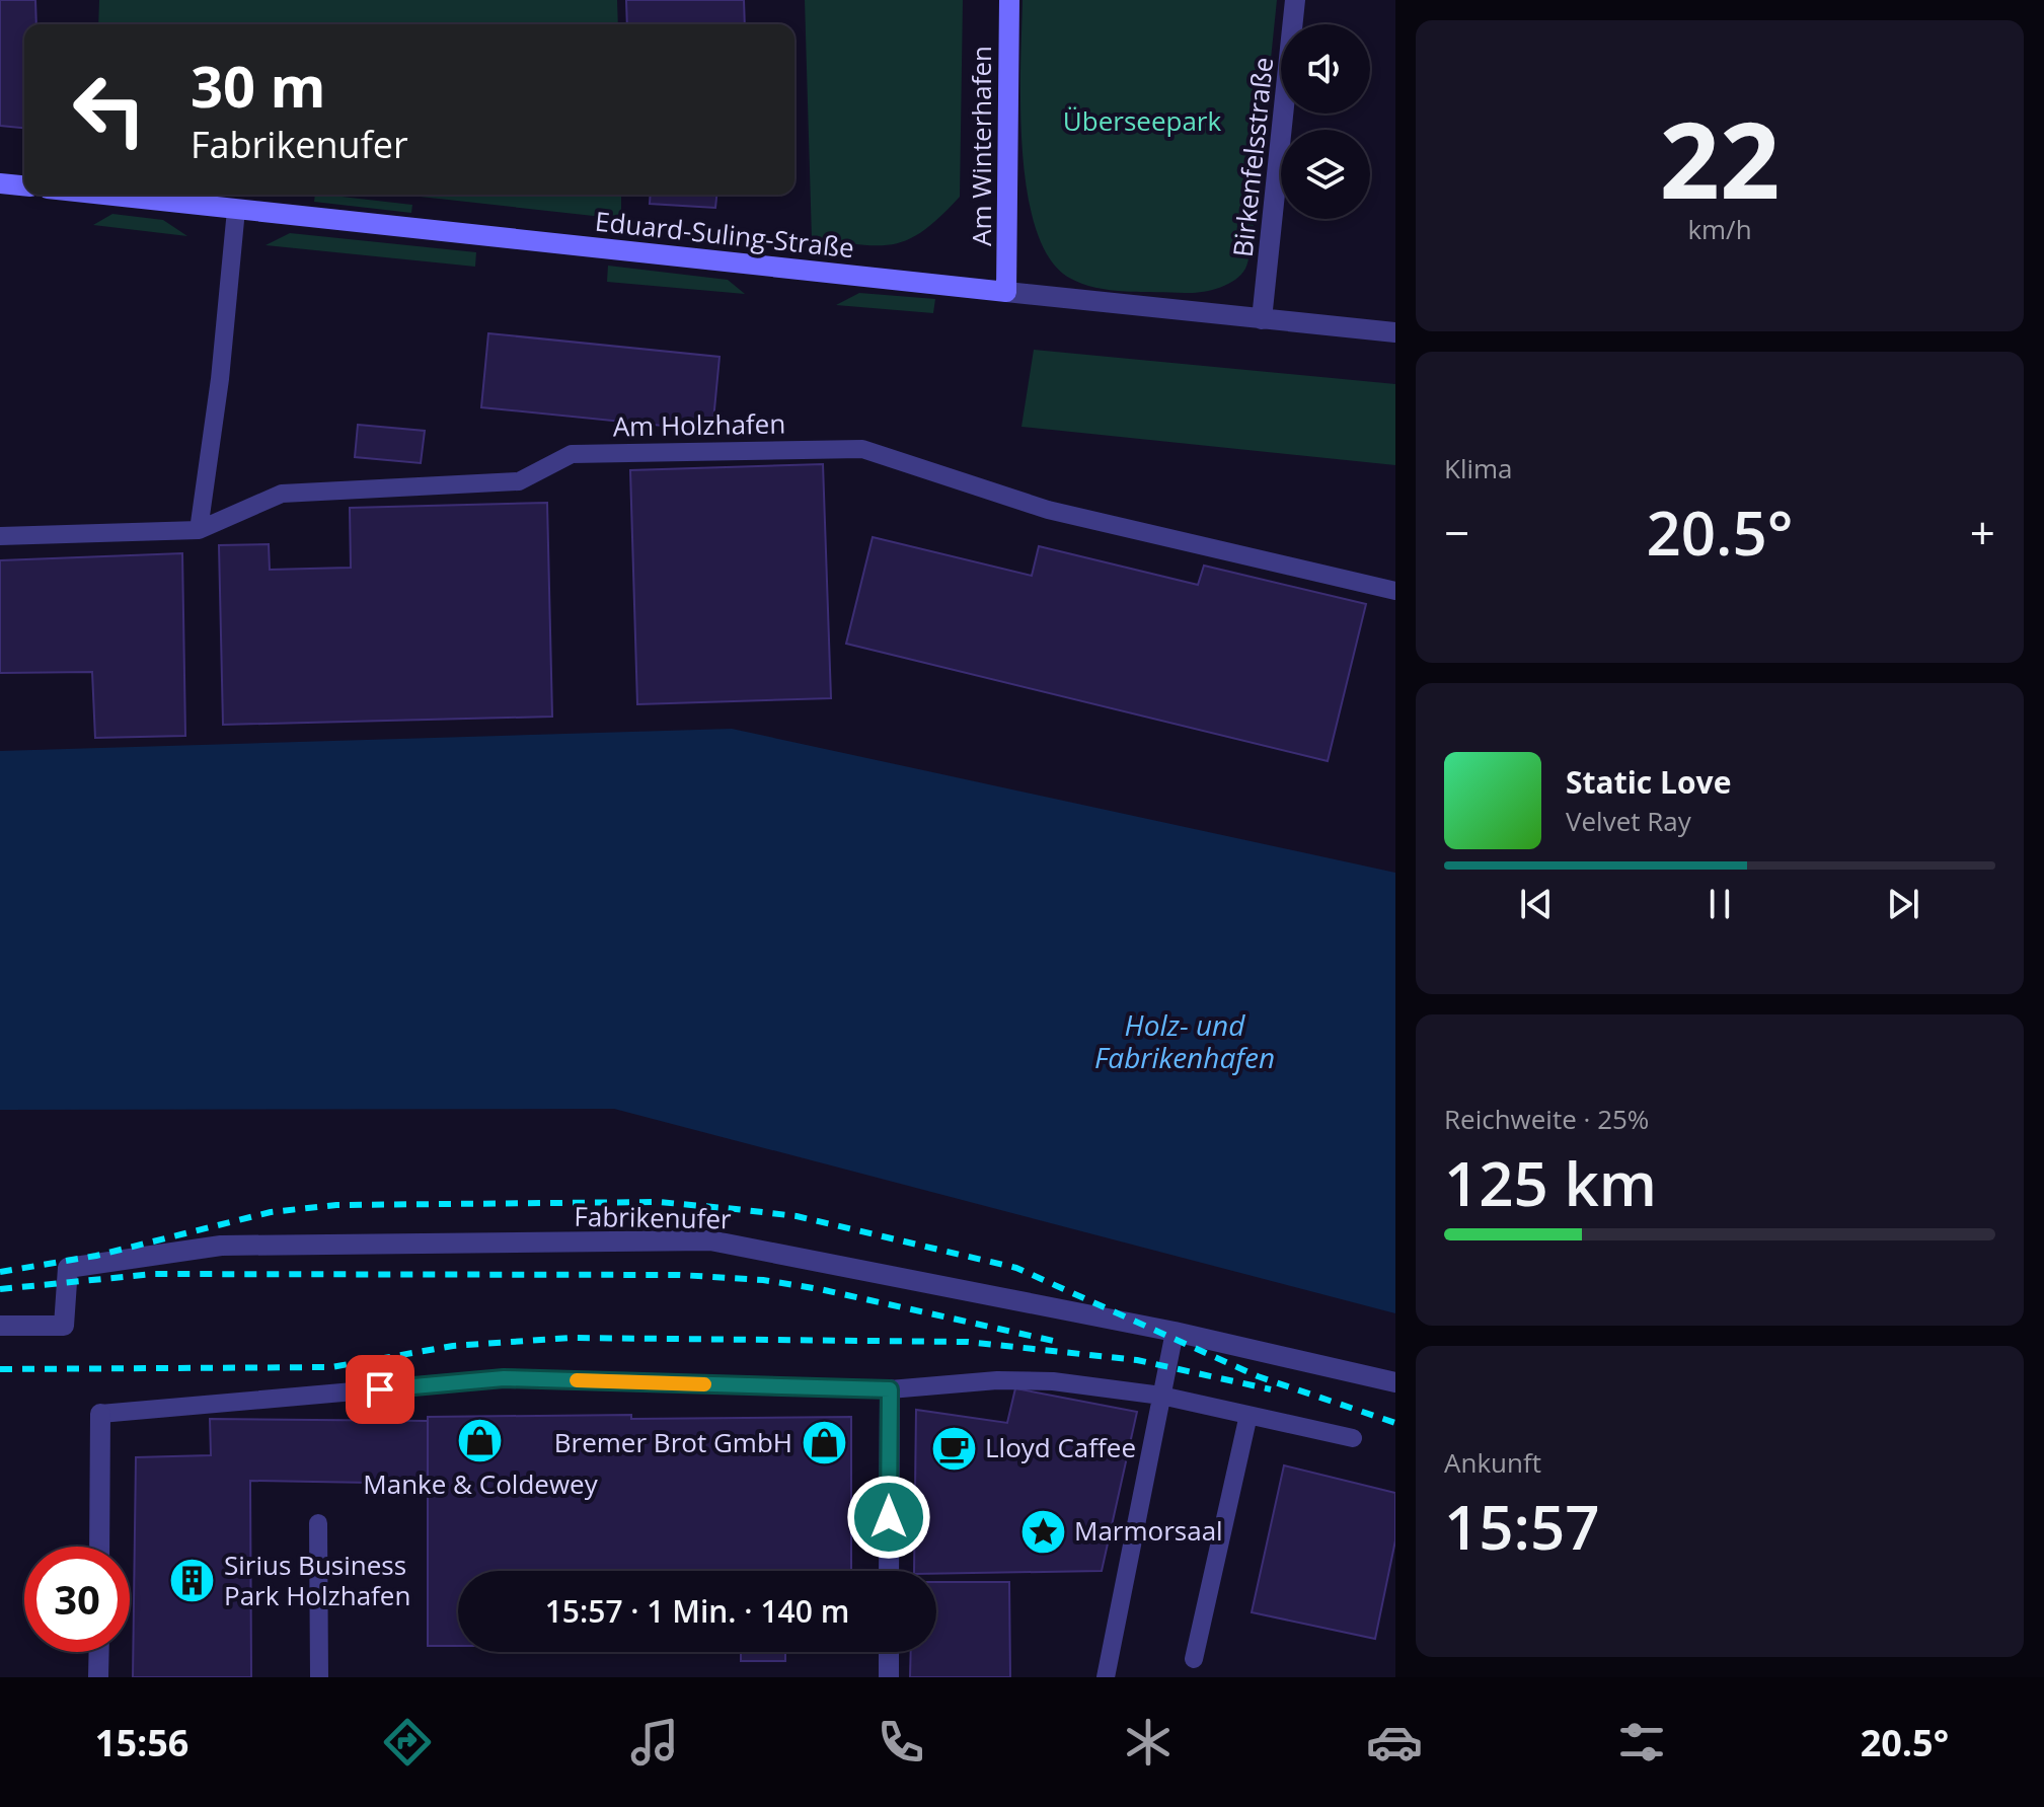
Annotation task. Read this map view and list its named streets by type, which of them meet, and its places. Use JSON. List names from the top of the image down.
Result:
{
  "streets": {
    "street": [
      "Am Winterhafen",
      "Birkenfelsstraße",
      "Eduard-Suling-Straße",
      "Fabrikenufer"
    ],
    "lane": ["Am Holzhafen"]
  },
  "crossings": [
    ["Am Winterhafen", "Eduard-Suling-Straße"],
    ["Birkenfelsstraße", "Eduard-Suling-Straße"]
  ],
  "water": ["Holz- und Fabrikenhafen"],
  "parks": ["Überseepark"],
  "places": {
    "shop": ["Manke & Coldewey", "Bremer Brot GmbH"],
    "cafe": ["Lloyd Caffee"],
    "place": ["Marmorsaal"],
    "building": ["Sirius Business Park Holzhafen"]
  },
  "page": {
    "tile": [
      ["22", "km/h"],
      "Klima",
      ["Reichweite · 25%", "125 km"],
      ["Ankunft", "15:57"]
    ],
    "turn": ["30 m", "Fabrikenufer"],
    "heat": ["−", "20.5°", "+"],
    "song": ["Static Love", "Velvet Ray"],
    "limit": "30",
    "trip": "15:57 · 1 Min. · 140 m",
    "tabs": ["15:56", "20.5°"]
  }
}
